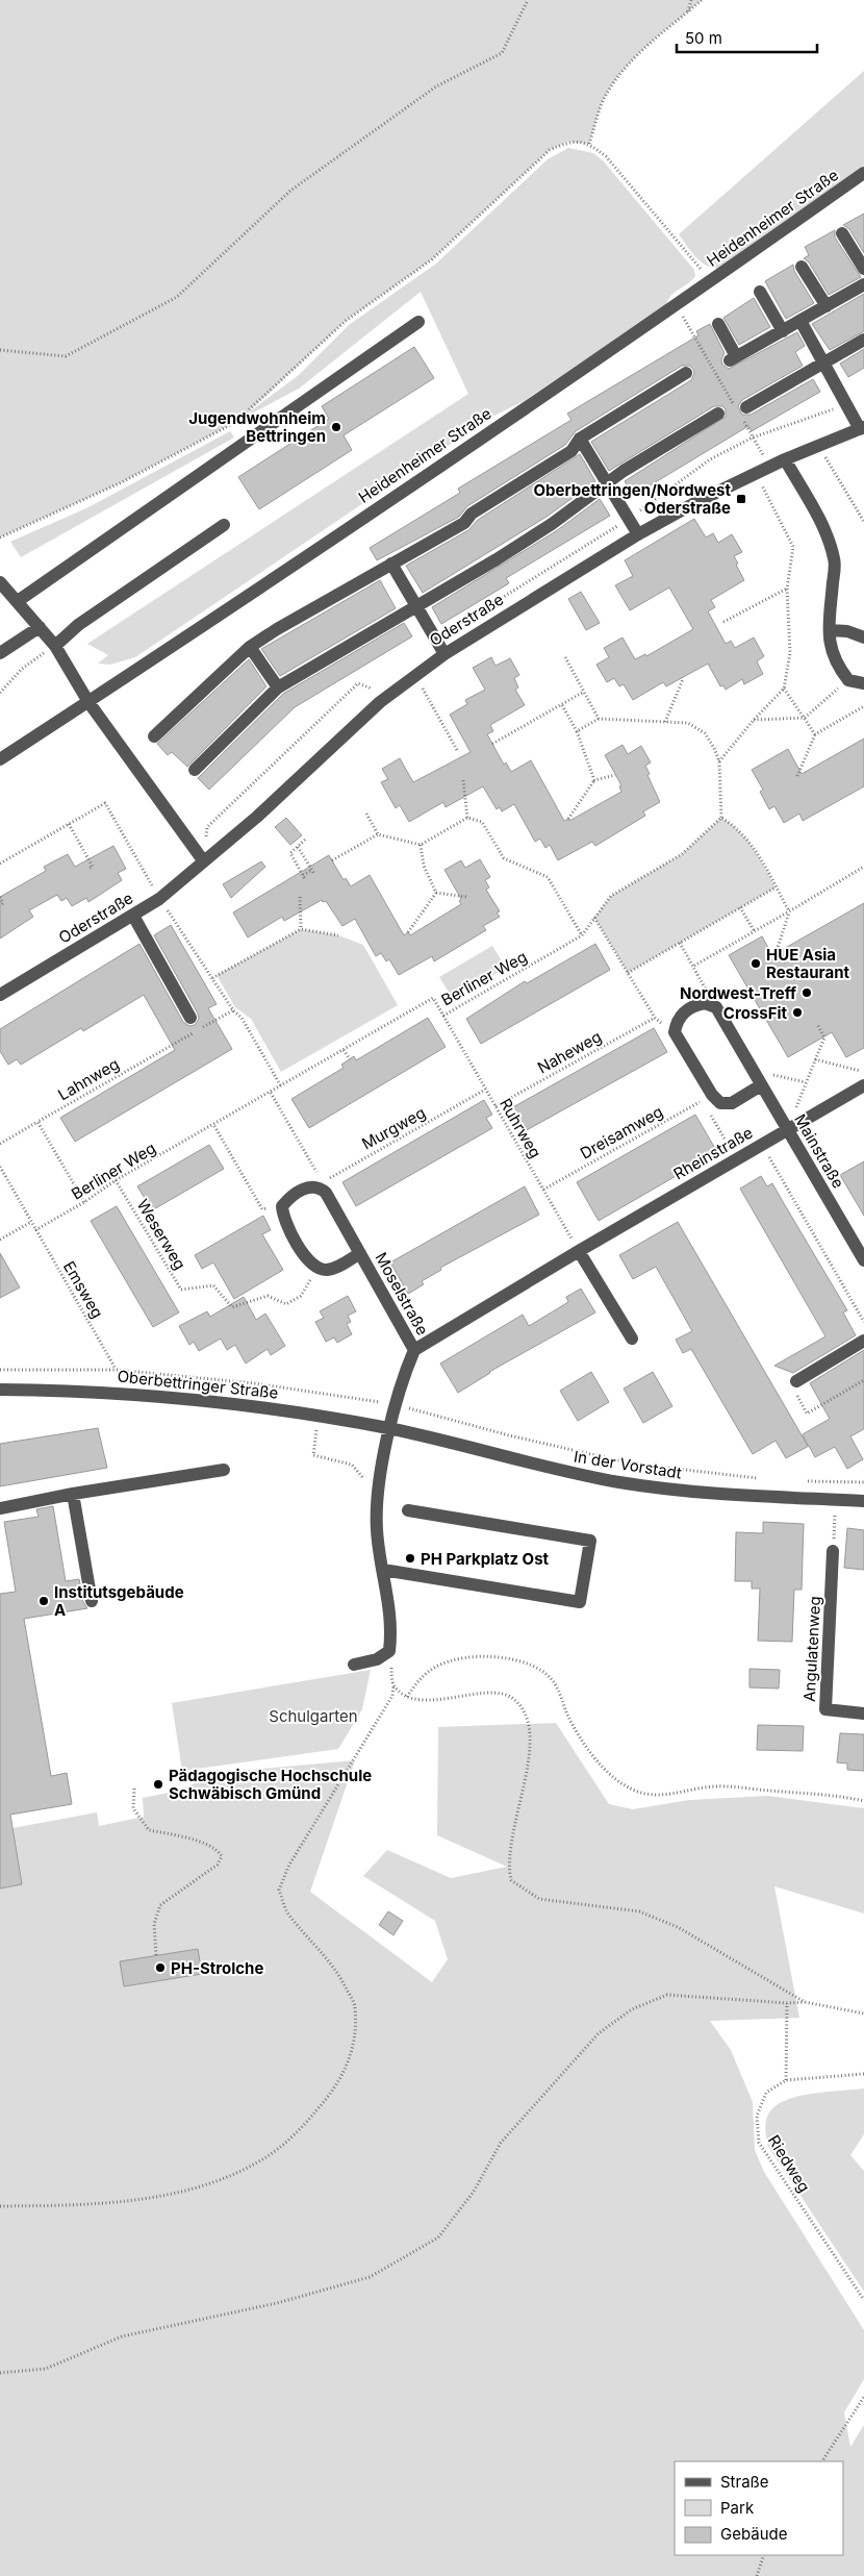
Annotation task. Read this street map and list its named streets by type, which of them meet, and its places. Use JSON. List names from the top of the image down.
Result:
{
  "streets": {
    "street": [
      "Heidenheimer Straße",
      "Oderstraße",
      "Mainstraße",
      "Rheinstraße",
      "Moselstraße",
      "Oberbettringer Straße",
      "In der Vorstadt",
      "Angulatenweg"
    ],
    "path": [
      "Berliner Weg",
      "Naheweg",
      "Lahnweg",
      "Murgweg",
      "Ruhrweg",
      "Dreisamweg",
      "Weserweg",
      "Emsweg",
      "Riedweg"
    ]
  },
  "crossings": [
    ["Berliner Weg", "Ruhrweg"],
    ["Berliner Weg", "Weserweg"],
    ["Berliner Weg", "Emsweg"],
    ["Naheweg", "Ruhrweg"],
    ["Murgweg", "Ruhrweg"],
    ["Murgweg", "Moselstraße"],
    ["Ruhrweg", "Dreisamweg"],
    ["Ruhrweg", "Rheinstraße"],
    ["Mainstraße", "Rheinstraße"],
    ["Rheinstraße", "Moselstraße"],
    ["Weserweg", "Moselstraße"],
    ["Oberbettringer Straße", "In der Vorstadt"]
  ],
  "parks": ["Schulgarten"],
  "places": {
    "other": [
      "Jugendwohnheim Bettringen",
      "HUE Asia Restaurant",
      "Nordwest-Treff",
      "CrossFit",
      "PH Parkplatz Ost",
      "Institutsgebäude A",
      "Pädagogische Hochschule Schwäbisch Gmünd",
      "PH-Strolche"
    ],
    "transit": ["Oberbettringen/Nordwest Oderstraße"]
  },
  "legend": ["Straße", "Park", "Gebäude"],
  "scale_bar": "50 m"
}
